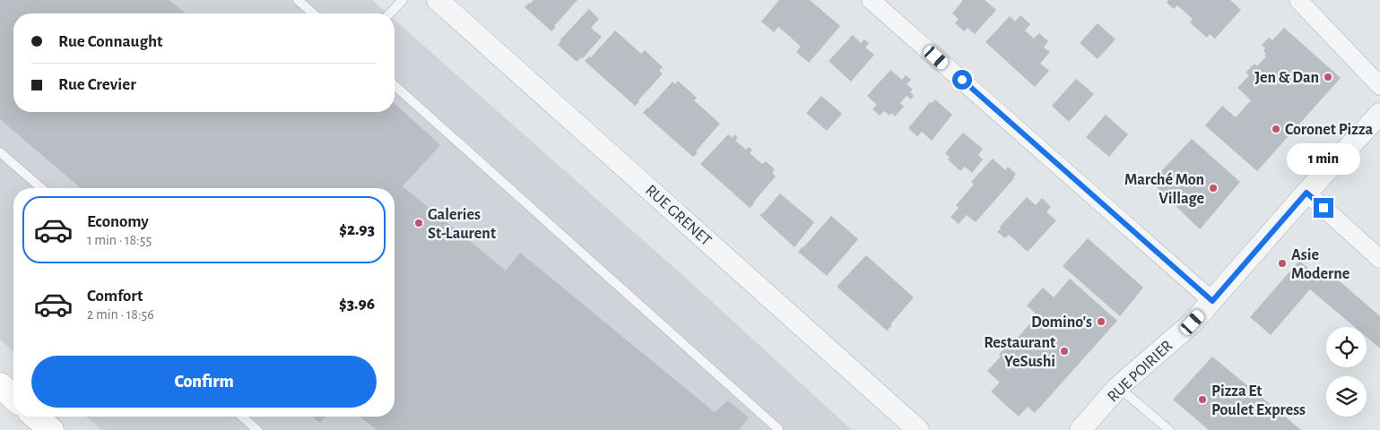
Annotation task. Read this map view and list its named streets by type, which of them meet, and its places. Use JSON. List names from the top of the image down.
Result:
{
  "streets": {
    "street": ["RUE GRENET", "RUE POIRIER"]
  },
  "places": [
    "Jen & Dan",
    "Coronet Pizza",
    "Marché Mon Village",
    "Galeries St-Laurent",
    "Asie Moderne",
    "Domino's",
    "Restaurant YeSushi",
    "Pizza Et Poulet Express"
  ],
  "page": {
    "banner": ["Rue Connaught", "Rue Crevier"],
    "bubble": "1 min",
    "list": [
      {
        "name": "Economy",
        "note": "1 min · 18:55",
        "value": "$2.93"
      },
      {
        "name": "Comfort",
        "note": "2 min · 18:56",
        "value": "$3.96"
      }
    ],
    "buttons": "Confirm"
  }
}
